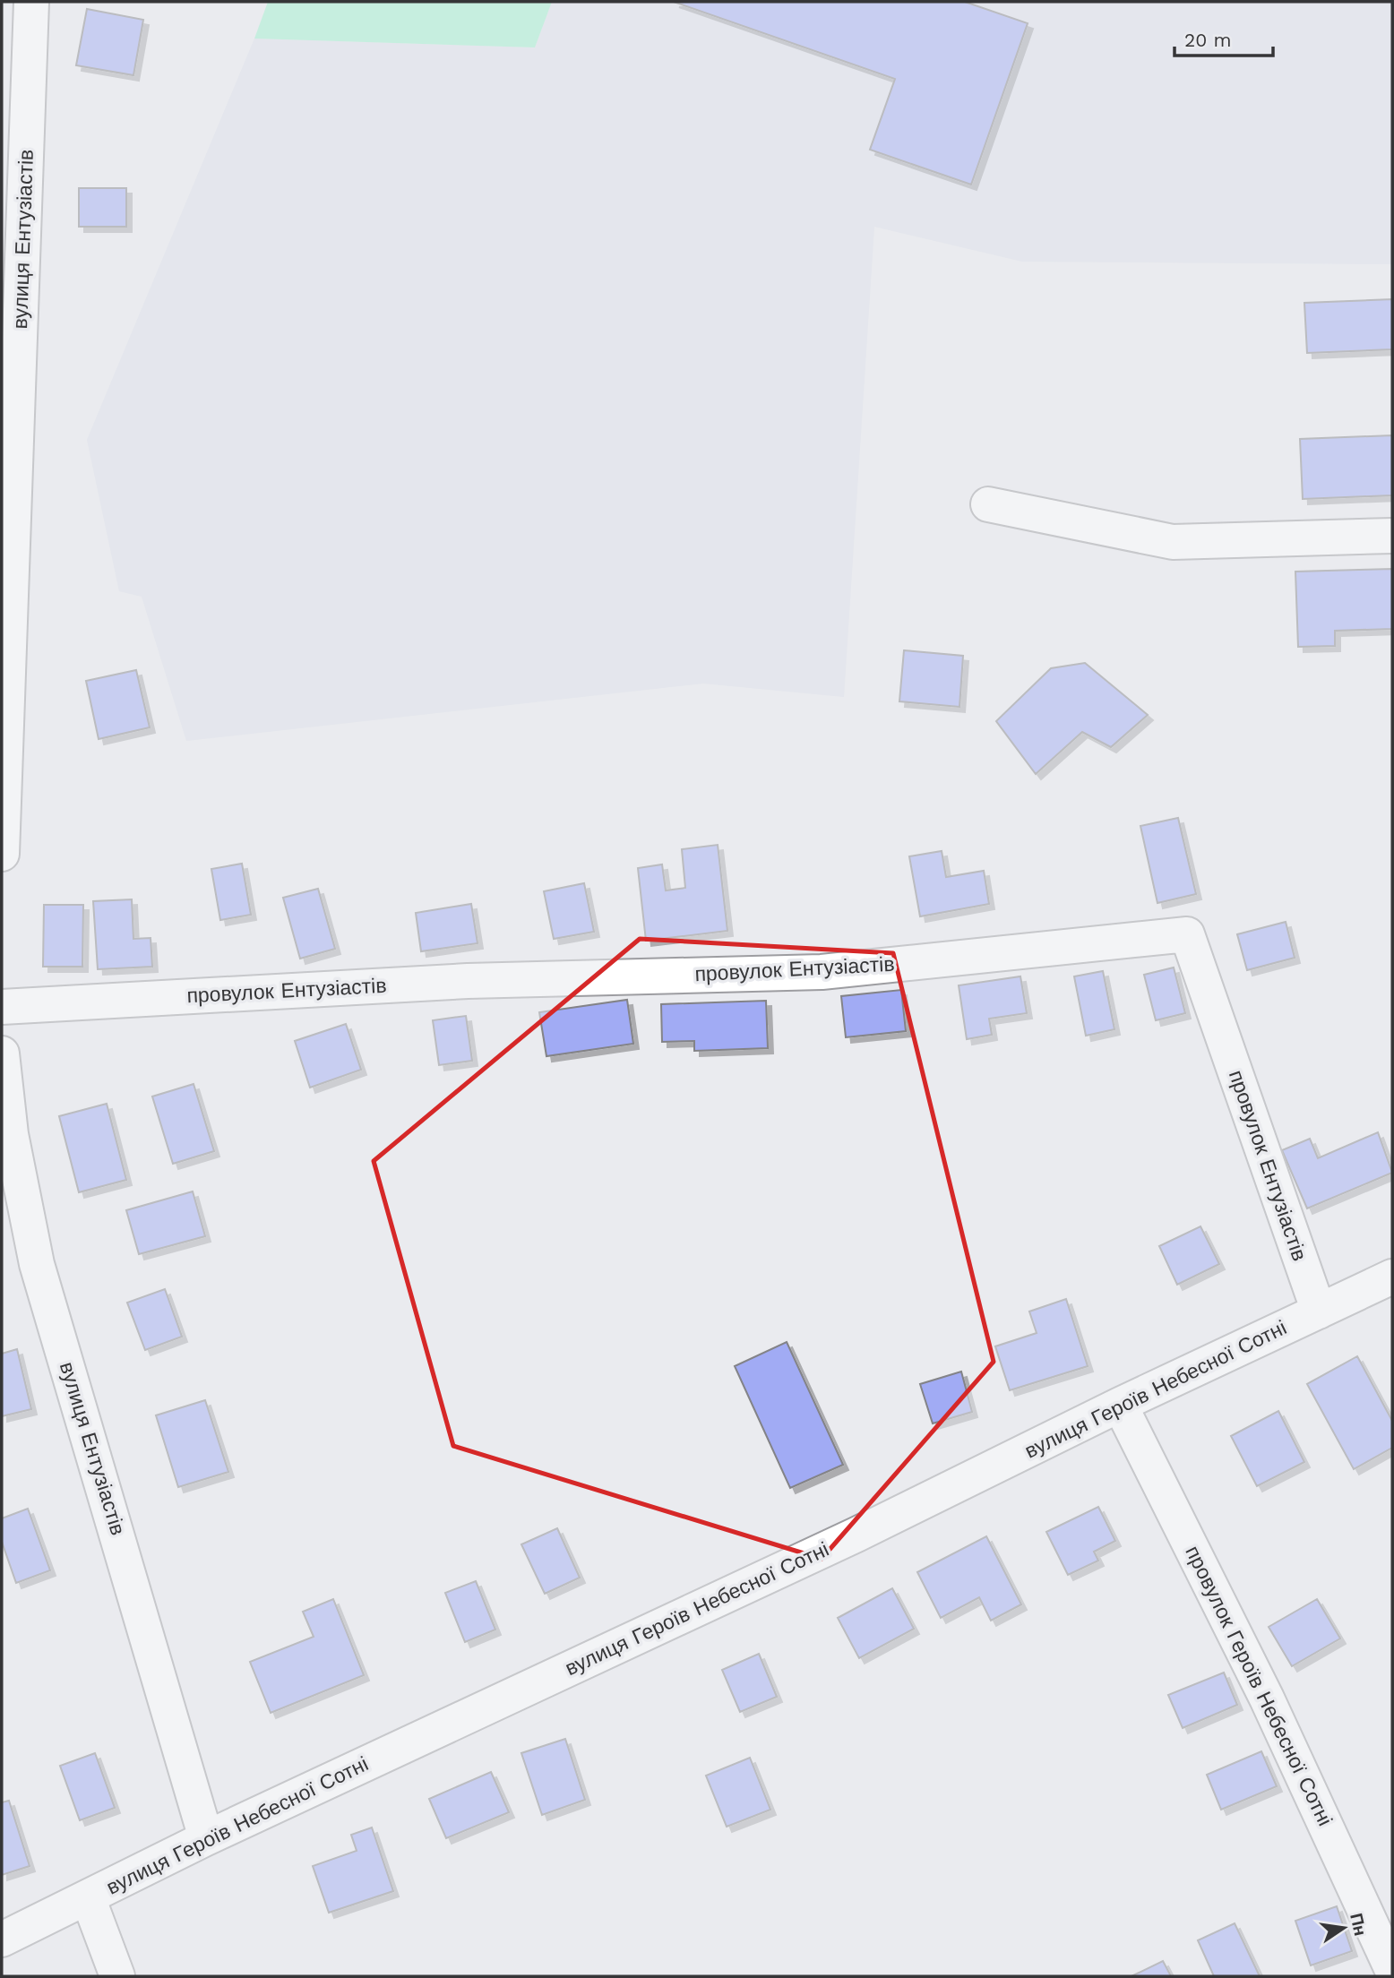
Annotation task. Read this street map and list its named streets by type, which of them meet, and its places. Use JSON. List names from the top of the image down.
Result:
{
  "streets": {
    "street": [
      "вулиця Ентузіастів",
      "провулок Ентузіастів",
      "вулиця Героїв Небесної Сотні",
      "провулок Героїв Небесної Сотні"
    ]
  },
  "crossings": [
    ["вулиця Ентузіастів", "вулиця Героїв Небесної Сотні"],
    ["провулок Ентузіастів", "вулиця Героїв Небесної Сотні"],
    ["вулиця Героїв Небесної Сотні", "провулок Героїв Небесної Сотні"]
  ],
  "scale_bar": "20 m",
  "north": "right"
}
